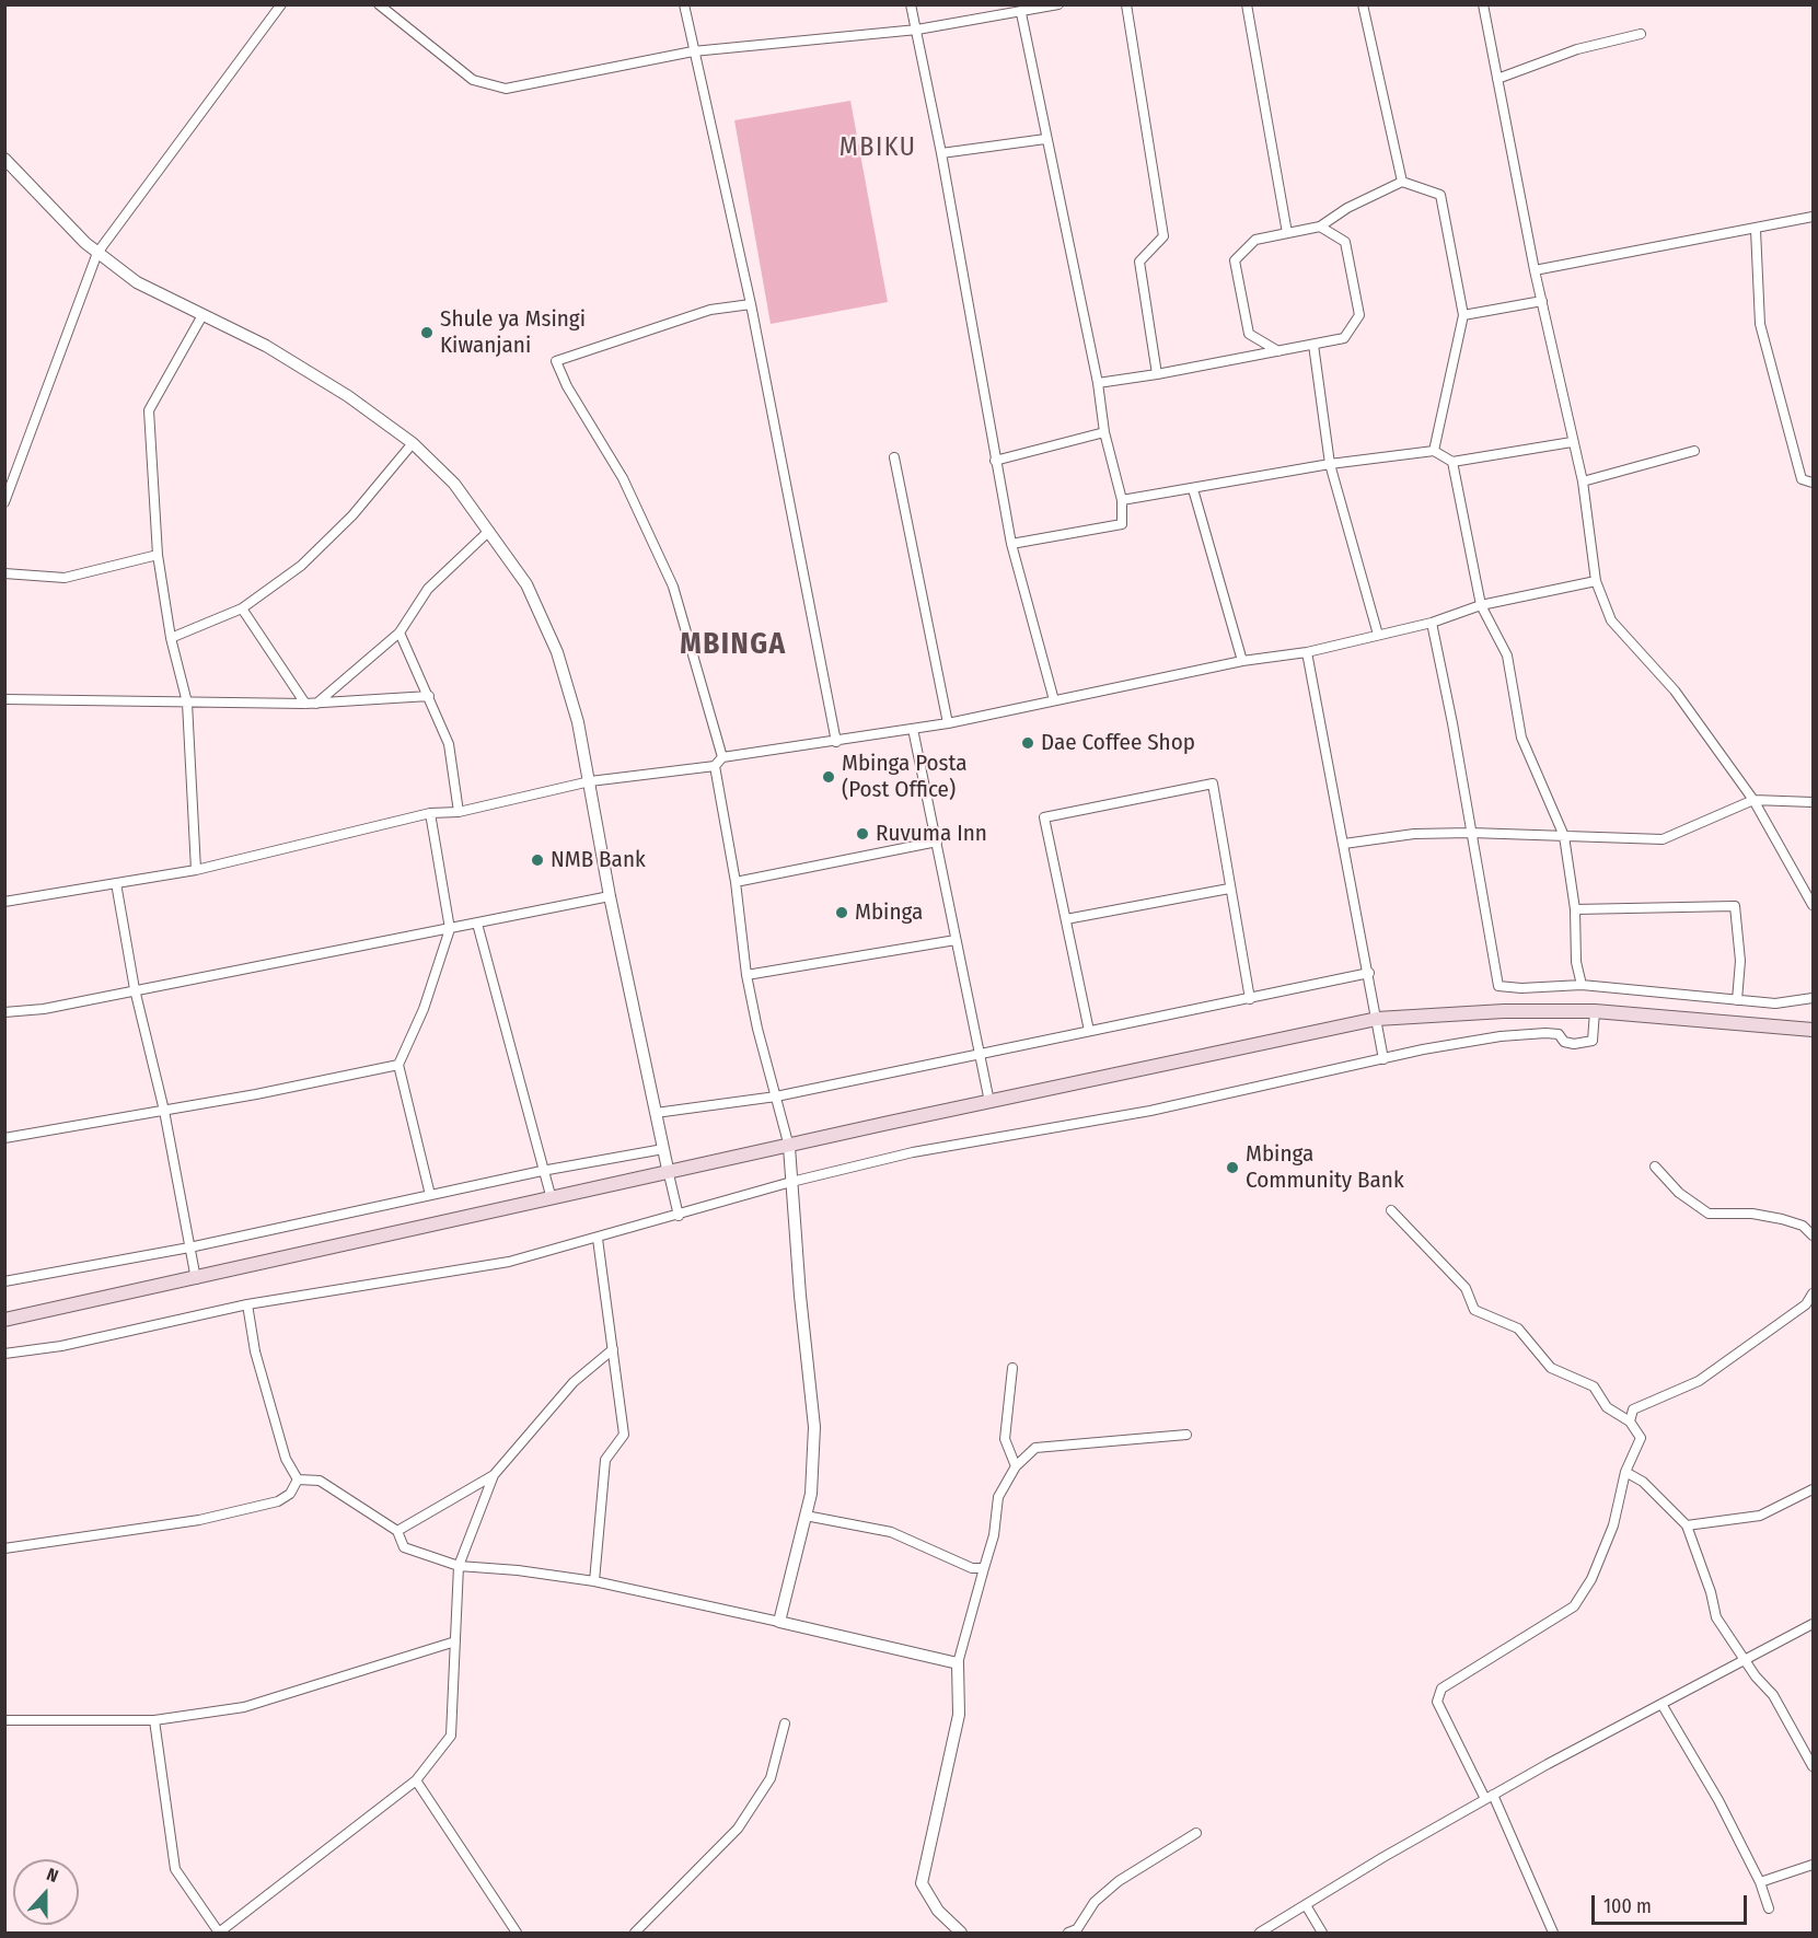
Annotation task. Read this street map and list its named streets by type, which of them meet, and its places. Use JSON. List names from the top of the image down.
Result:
{
  "districts": ["MBIKU", "MBINGA"],
  "places": [
    "Shule ya Msingi Kiwanjani",
    "Dae Coffee Shop",
    "Mbinga Posta (Post Office)",
    "Ruvuma Inn",
    "NMB Bank",
    "Mbinga",
    "Mbinga Community Bank"
  ],
  "scale_bar": "100 m",
  "north": "top"
}
